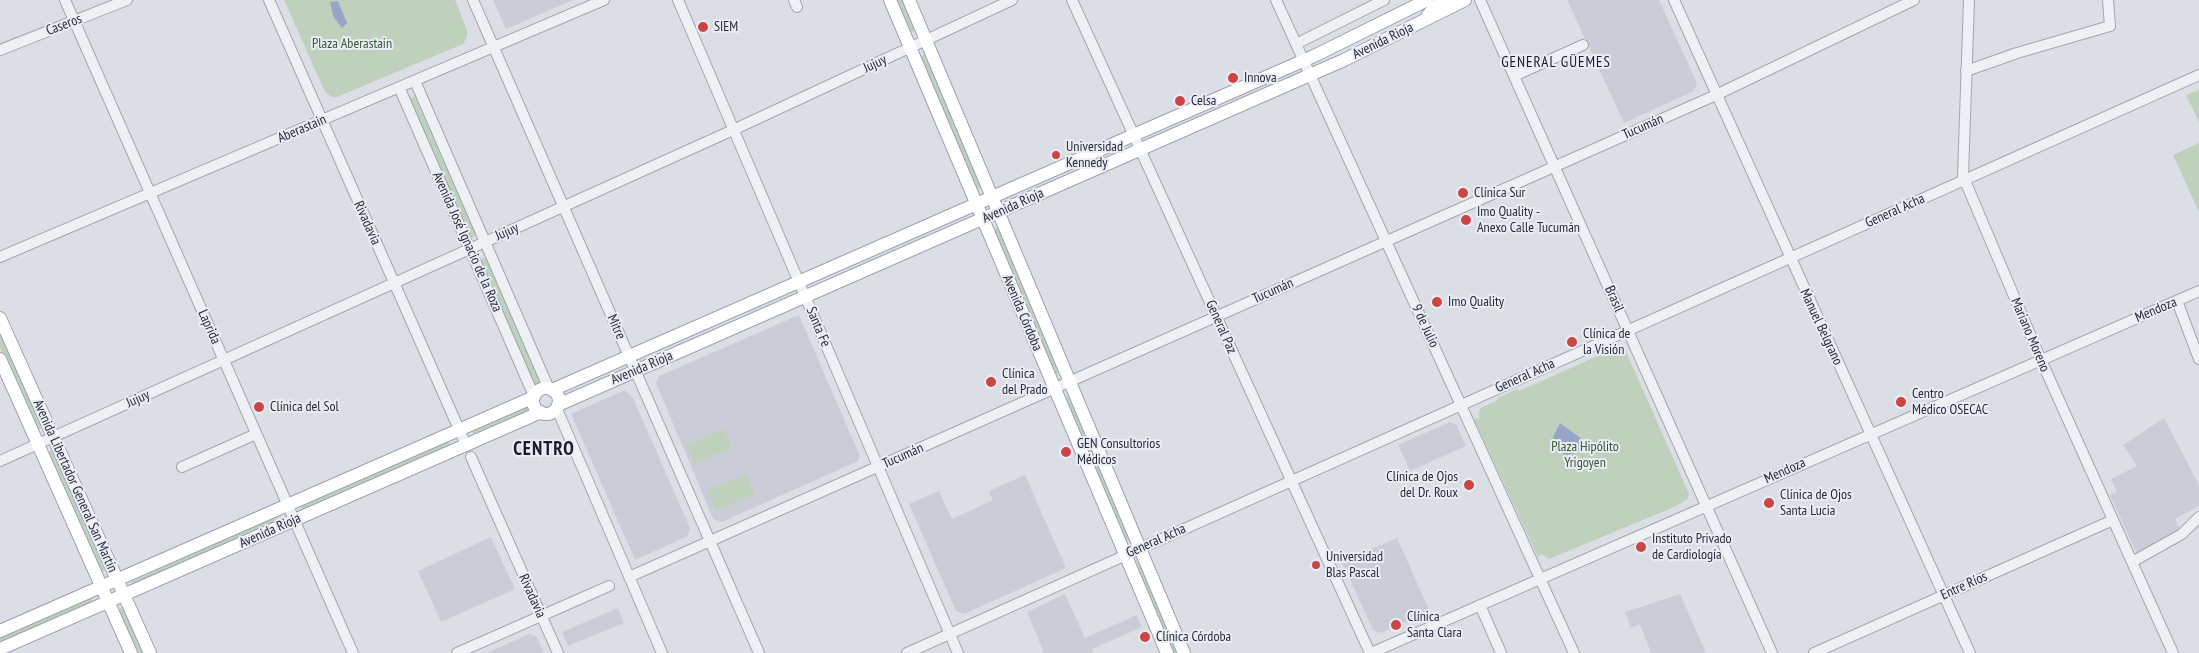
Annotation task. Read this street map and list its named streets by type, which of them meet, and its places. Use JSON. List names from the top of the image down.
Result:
{
  "streets": {
    "main road": ["Avenida Rioja", "Avenida Córdoba", "Avenida Libertador General San Martín"],
    "street": [
      "Caseros",
      "Jujuy",
      "Tucumán",
      "Aberastain",
      "General Acha",
      "Rivadavia",
      "Avenida José Ignacio de la Roza",
      "Brasil",
      "Mendoza",
      "9 de Julio",
      "Laprida",
      "Mitre",
      "Santa Fe",
      "General Paz",
      "Manuel Belgrano",
      "Mariano Moreno",
      "Entre Ríos"
    ]
  },
  "crossings": [
    ["Caseros", "Laprida"],
    ["Avenida Rioja", "Rivadavia"],
    ["Avenida Rioja", "Avenida José Ignacio de la Roza"],
    ["Avenida Rioja", "Avenida Córdoba"],
    ["Avenida Rioja", "9 de Julio"],
    ["Avenida Rioja", "Laprida"],
    ["Avenida Rioja", "Mitre"],
    ["Avenida Rioja", "Santa Fe"],
    ["Avenida Rioja", "General Paz"],
    ["Avenida Rioja", "Avenida Libertador General San Martín"],
    ["Jujuy", "Rivadavia"],
    ["Jujuy", "Avenida José Ignacio de la Roza"],
    ["Jujuy", "Avenida Córdoba"],
    ["Jujuy", "Laprida"],
    ["Jujuy", "Mitre"],
    ["Jujuy", "Santa Fe"],
    ["Jujuy", "Avenida Libertador General San Martín"],
    ["Tucumán", "Brasil"],
    ["Tucumán", "Avenida Córdoba"],
    ["Tucumán", "9 de Julio"],
    ["Tucumán", "Mitre"],
    ["Tucumán", "Santa Fe"],
    ["Tucumán", "General Paz"],
    ["Tucumán", "Manuel Belgrano"],
    ["Aberastain", "Rivadavia"],
    ["Aberastain", "Avenida José Ignacio de la Roza"],
    ["Aberastain", "Laprida"],
    ["Aberastain", "Mitre"],
    ["General Acha", "Brasil"],
    ["General Acha", "Avenida Córdoba"],
    ["General Acha", "9 de Julio"],
    ["General Acha", "Santa Fe"],
    ["General Acha", "General Paz"],
    ["General Acha", "Manuel Belgrano"],
    ["General Acha", "Mariano Moreno"],
    ["Brasil", "Mendoza"],
    ["Mendoza", "9 de Julio"],
    ["Mendoza", "General Paz"],
    ["Mendoza", "Manuel Belgrano"],
    ["Mendoza", "Mariano Moreno"],
    ["Manuel Belgrano", "Entre Ríos"],
    ["Mariano Moreno", "Entre Ríos"]
  ],
  "districts": ["GENERAL GÜEMES", "CENTRO"],
  "parks": ["Plaza Aberastain", "Plaza Hipólito Yrigoyen"],
  "places": [
    "SIEM",
    "Innova",
    "Celsa",
    "Universidad Kennedy",
    "Clínica Sur",
    "Imo Quality - Anexo Calle Tucumán",
    "Imo Quality",
    "Clínica de la Visión",
    "Clínica del Prado",
    "Centro Médico OSECAC",
    "Clínica del Sol",
    "GEN Consultorios Médicos",
    "Clínica de Ojos del Dr. Roux",
    "Clínica de Ojos Santa Lucia",
    "Instituto Privado de Cardiología",
    "Universidad Blas Pascal",
    "Clínica Santa Clara",
    "Clínica Córdoba"
  ]
}
